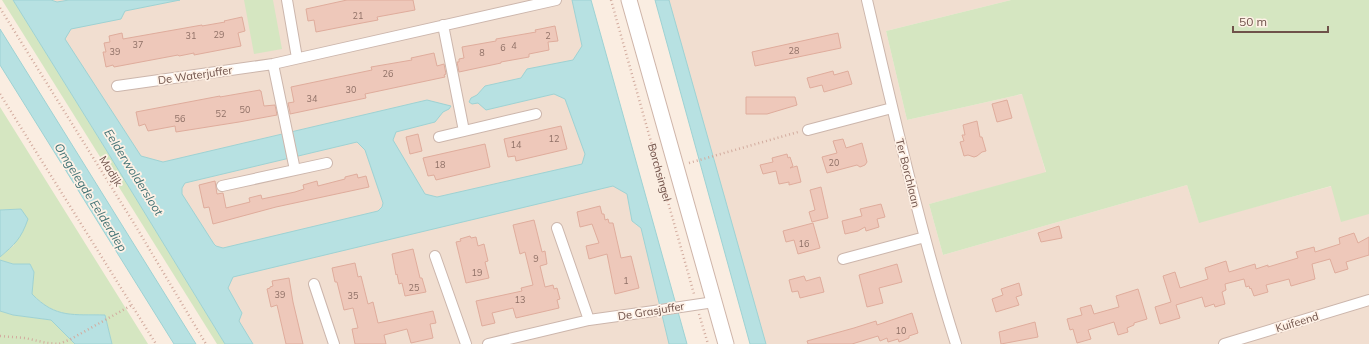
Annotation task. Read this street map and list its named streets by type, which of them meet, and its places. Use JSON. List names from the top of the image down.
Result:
{
  "streets": {
    "main road": ["Borchsingel"],
    "street": [
      "De Waterjuffer",
      "Ter Borchlaan",
      "De Grasjuffer",
      "Kuifeend"
    ],
    "path": ["Madijk"]
  },
  "crossings": [
    ["Borchsingel", "De Grasjuffer"]
  ],
  "water": ["Eelderwoldersloot", "Omgelegde Eelderdiep"],
  "house_numbers": [
    "21",
    "29",
    "31",
    "2",
    "37",
    "4",
    "6",
    "28",
    "39",
    "8",
    "26",
    "30",
    "34",
    "50",
    "52",
    "56",
    "12",
    "14",
    "20",
    "18",
    "16",
    "9",
    "19",
    "1",
    "25",
    "39",
    "35",
    "13",
    "10"
  ],
  "scale_bar": "50 m"
}
